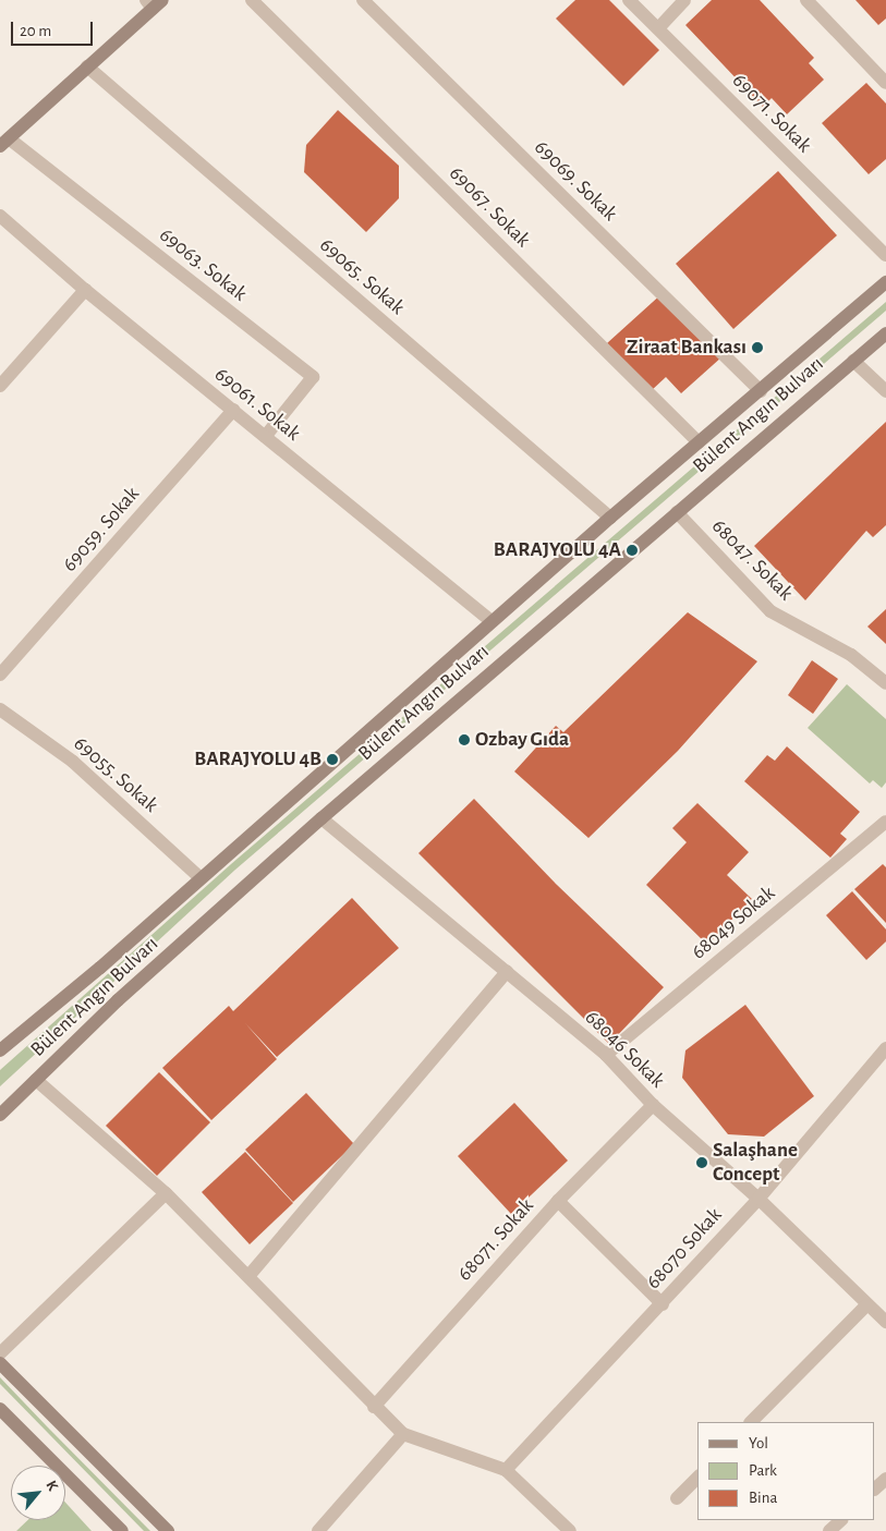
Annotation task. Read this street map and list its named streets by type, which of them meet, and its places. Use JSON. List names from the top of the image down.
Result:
{
  "streets": {
    "main road": ["Bülent Angın Bulvarı"],
    "street": [
      "69071. Sokak",
      "69069. Sokak",
      "69067. Sokak",
      "69063. Sokak",
      "69065. Sokak",
      "69061. Sokak",
      "69059. Sokak",
      "68047. Sokak",
      "69055. Sokak",
      "68049 Sokak",
      "68046 Sokak",
      "68071. Sokak",
      "68070 Sokak"
    ]
  },
  "crossings": [
    ["69069. Sokak", "Bülent Angın Bulvarı"],
    ["69067. Sokak", "Bülent Angın Bulvarı"],
    ["69063. Sokak", "69061. Sokak"],
    ["69065. Sokak", "Bülent Angın Bulvarı"],
    ["69061. Sokak", "Bülent Angın Bulvarı"],
    ["69061. Sokak", "69059. Sokak"],
    ["Bülent Angın Bulvarı", "68047. Sokak"],
    ["Bülent Angın Bulvarı", "69055. Sokak"],
    ["Bülent Angın Bulvarı", "68046 Sokak"],
    ["68049 Sokak", "68046 Sokak"],
    ["68046 Sokak", "68071. Sokak"],
    ["68046 Sokak", "68070 Sokak"]
  ],
  "places": [
    "Ziraat Bankası",
    "BARAJYOLU 4A",
    "Ozbay Gıda",
    "BARAJYOLU 4B",
    "Salaşhane Concept"
  ],
  "legend": ["Yol", "Park", "Bina"],
  "scale_bar": "20 m",
  "north": "top right"
}
